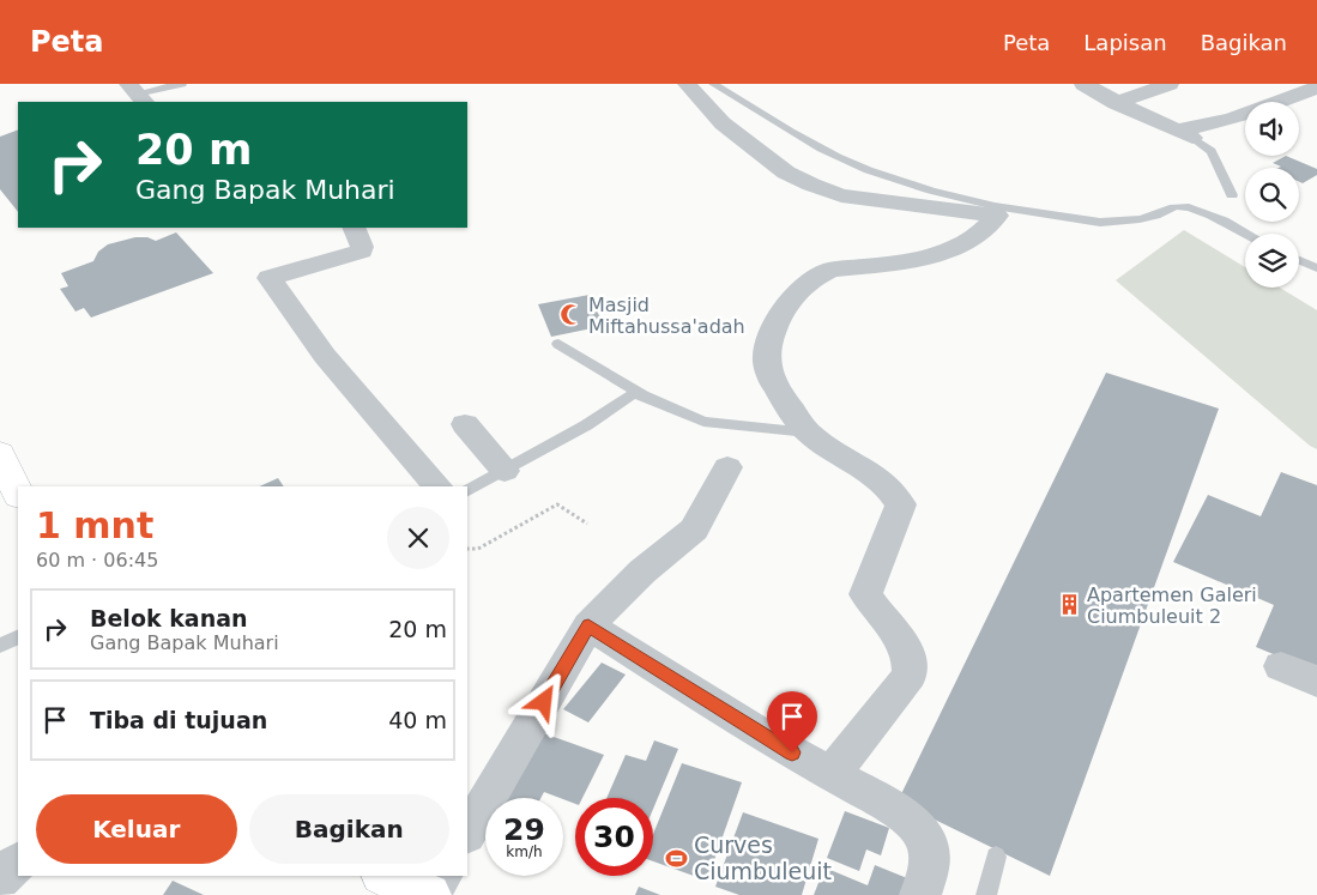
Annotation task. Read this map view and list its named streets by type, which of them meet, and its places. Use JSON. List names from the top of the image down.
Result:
{
  "places": {
    "mosque": ["Masjid Miftahussa'adah"],
    "building": ["Apartemen Galeri Ciumbuleuit 2"],
    "sports": ["Curves Ciumbuleuit"]
  },
  "page": {
    "header": "Peta",
    "nav": ["Peta", "Lapisan", "Bagikan"],
    "turn": ["20 m", "Gang Bapak Muhari"],
    "heading": ["1 mnt", "60 m · 06:45"],
    "list": [
      {
        "name": "Belok kanan",
        "note": "Gang Bapak Muhari",
        "value": "20 m"
      },
      {
        "name": "Tiba di tujuan",
        "value": "40 m"
      }
    ],
    "buttons": ["Keluar", "Bagikan"],
    "speed": "29 km/h",
    "limit": "30"
  }
}
